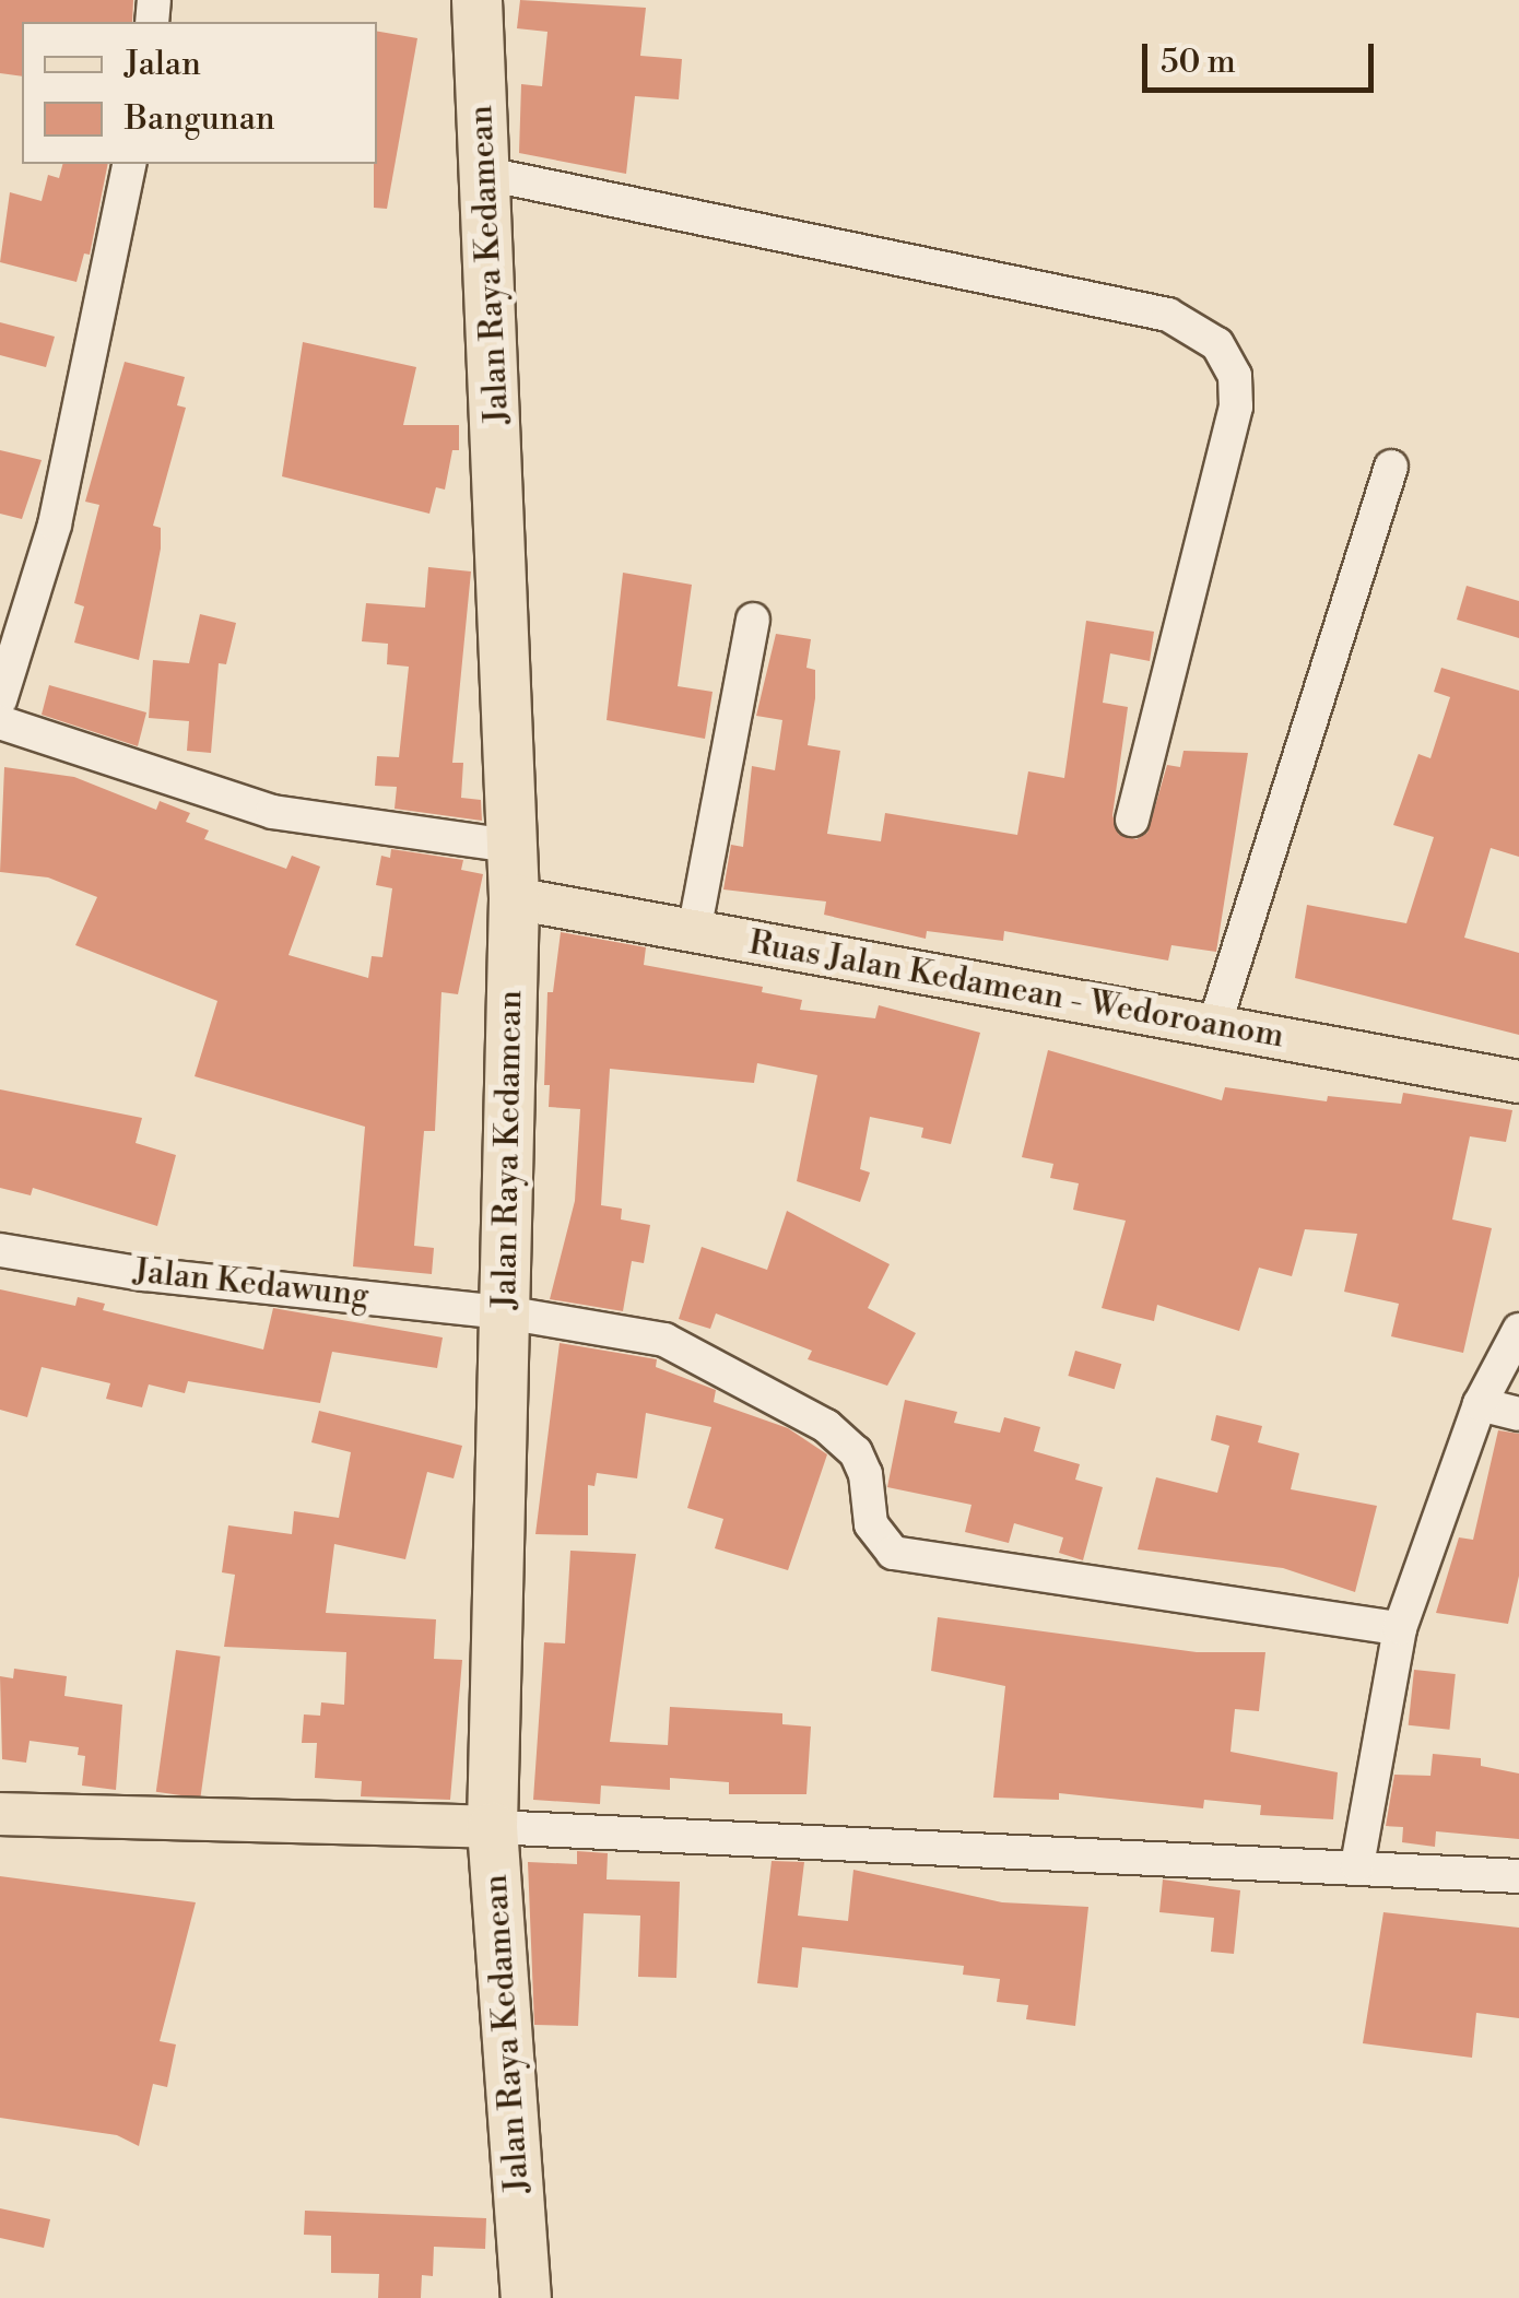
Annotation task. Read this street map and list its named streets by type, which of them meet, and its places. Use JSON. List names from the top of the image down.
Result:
{
  "streets": {
    "highway": ["Jalan Raya Kedamean"],
    "main road": ["Ruas Jalan Kedamean - Wedoroanom"],
    "street": ["Jalan Kedawung"]
  },
  "crossings": [
    ["Jalan Raya Kedamean", "Ruas Jalan Kedamean - Wedoroanom"],
    ["Jalan Raya Kedamean", "Jalan Kedawung"]
  ],
  "legend": ["Jalan", "Bangunan"],
  "scale_bar": "50 m"
}
